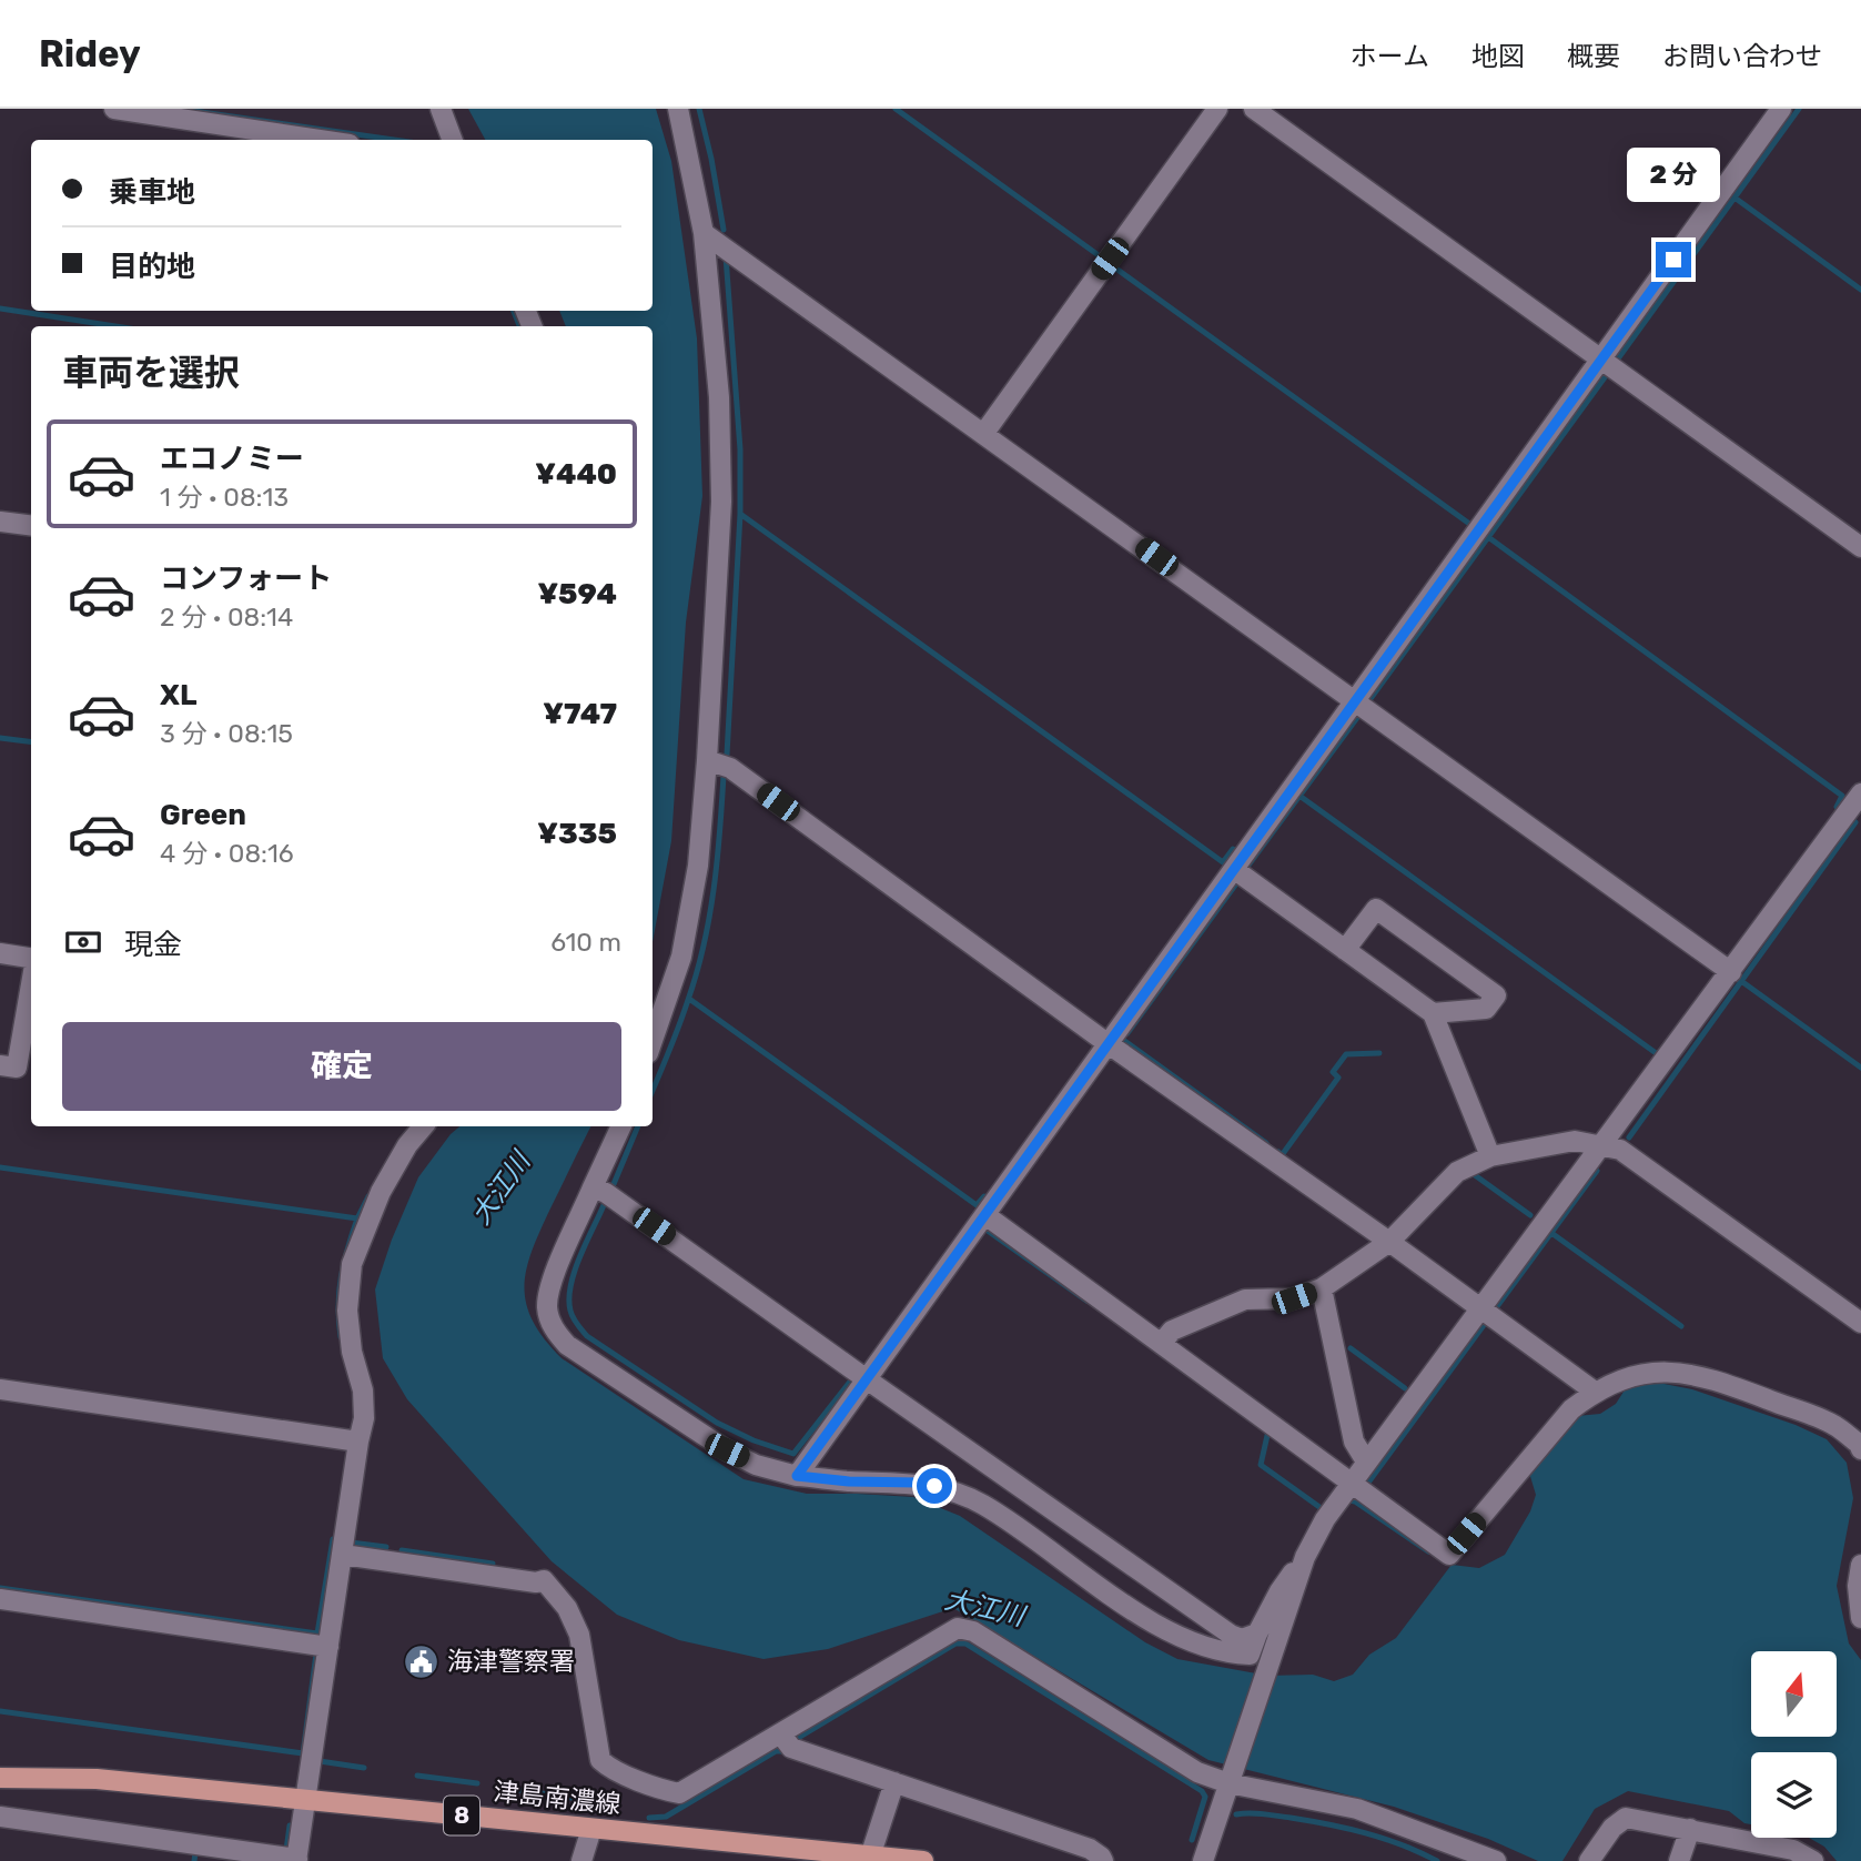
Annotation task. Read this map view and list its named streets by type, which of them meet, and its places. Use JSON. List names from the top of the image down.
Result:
{
  "streets": {
    "main road": ["津島南濃線", "8"]
  },
  "water": ["大江川"],
  "places": {
    "public building": ["海津警察署"]
  },
  "north": "top",
  "page": {
    "header": "Ridey",
    "nav": [
      "ホーム",
      "地図",
      "概要",
      "お問い合わせ"
    ],
    "banner": ["乗車地", "目的地"],
    "bubble": "2 分",
    "heading": "車両を選択",
    "list": [
      {
        "name": "エコノミー",
        "note": "1 分 · 08:13",
        "value": "¥440"
      },
      {
        "name": "コンフォート",
        "note": "2 分 · 08:14",
        "value": "¥594"
      },
      {
        "name": "XL",
        "note": "3 分 · 08:15",
        "value": "¥747"
      },
      {
        "name": "Green",
        "note": "4 分 · 08:16",
        "value": "¥335"
      }
    ],
    "pay": ["現金", "610 m"],
    "buttons": "確定"
  }
}
